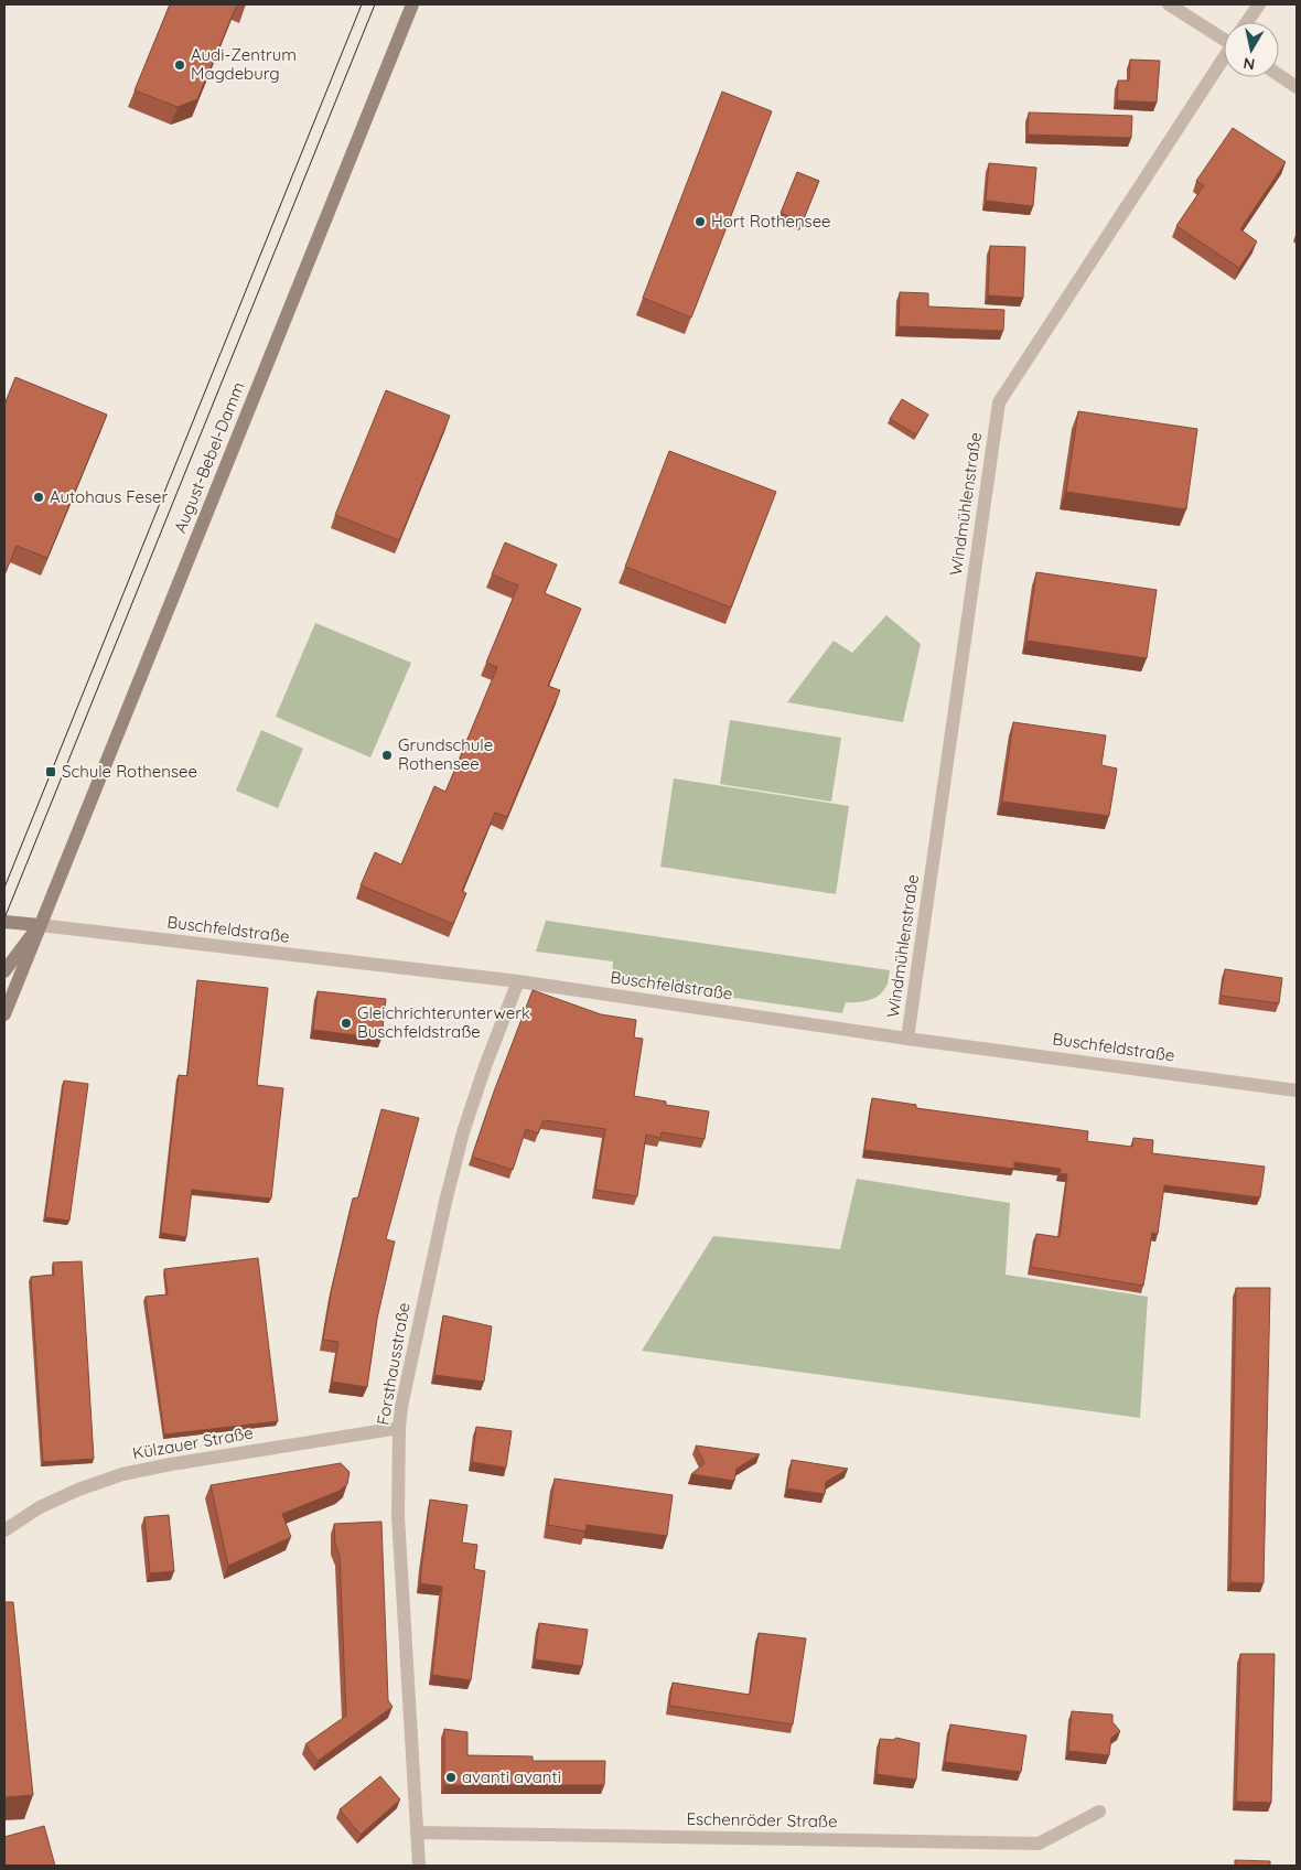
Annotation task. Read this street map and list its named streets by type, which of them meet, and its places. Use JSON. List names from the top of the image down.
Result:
{
  "streets": {
    "main road": ["August-Bebel-Damm"],
    "street": [
      "Windmühlenstraße",
      "Buschfeldstraße",
      "Forsthausstraße",
      "Külzauer Straße",
      "Eschenröder Straße"
    ]
  },
  "crossings": [
    ["August-Bebel-Damm", "Buschfeldstraße"],
    ["Windmühlenstraße", "Buschfeldstraße"],
    ["Buschfeldstraße", "Forsthausstraße"],
    ["Forsthausstraße", "Külzauer Straße"],
    ["Forsthausstraße", "Eschenröder Straße"]
  ],
  "places": {
    "other": [
      "Audi-Zentrum Magdeburg",
      "Hort Rothensee",
      "Autohaus Feser",
      "Grundschule Rothensee",
      "Gleichrichterunterwerk Buschfeldstraße",
      "avanti avanti"
    ],
    "transit": ["Schule Rothensee"]
  },
  "north": "bottom"
}
